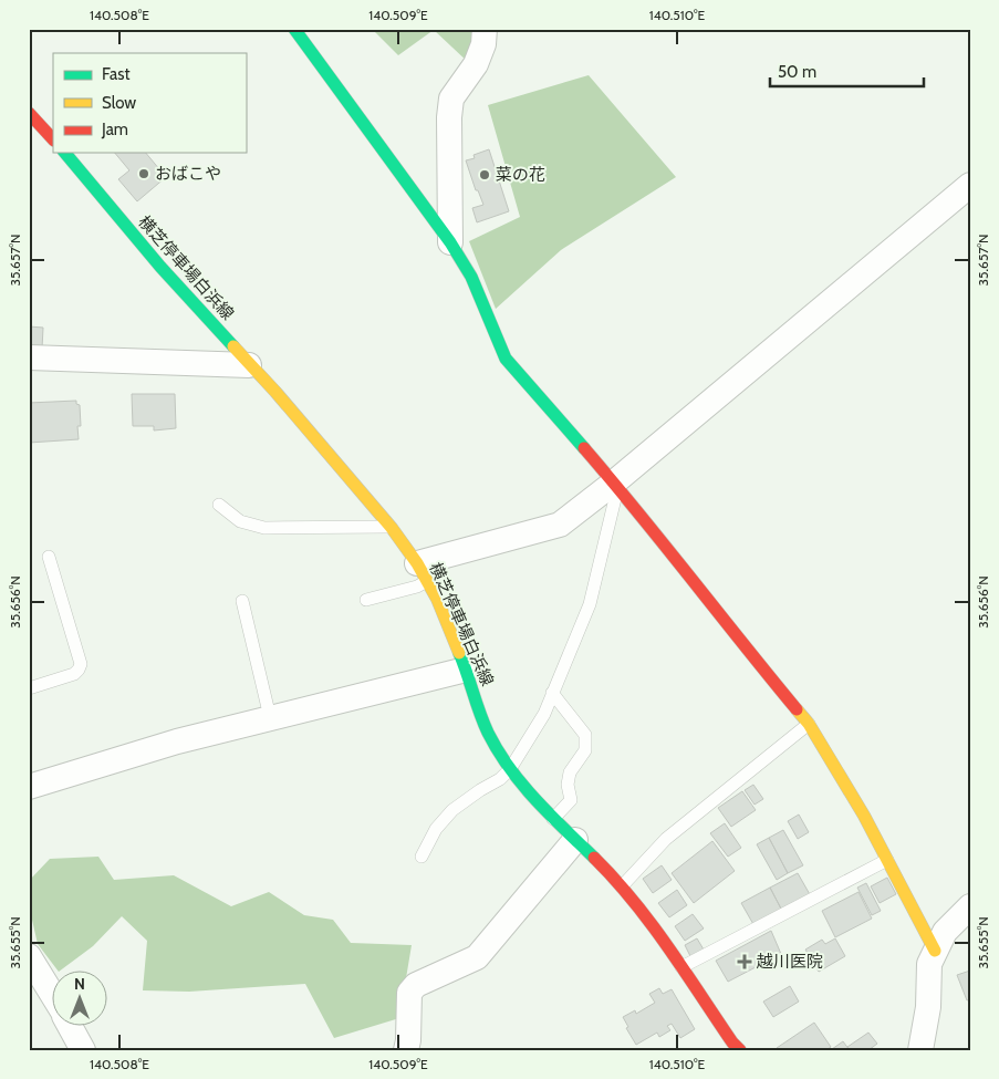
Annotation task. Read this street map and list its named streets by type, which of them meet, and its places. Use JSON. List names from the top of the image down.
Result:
{
  "streets": {
    "main road": ["横芝停車場白浜線"]
  },
  "places": {
    "other": ["おばこや", "菜の花"],
    "health": ["越川医院"]
  },
  "legend": ["Fast", "Slow", "Jam"],
  "scale_bar": "50 m",
  "north": "top",
  "coordinates": [
    "140.508°E",
    "140.509°E",
    "140.510°E",
    "35.657°N",
    "35.656°N",
    "35.655°N"
  ]
}
